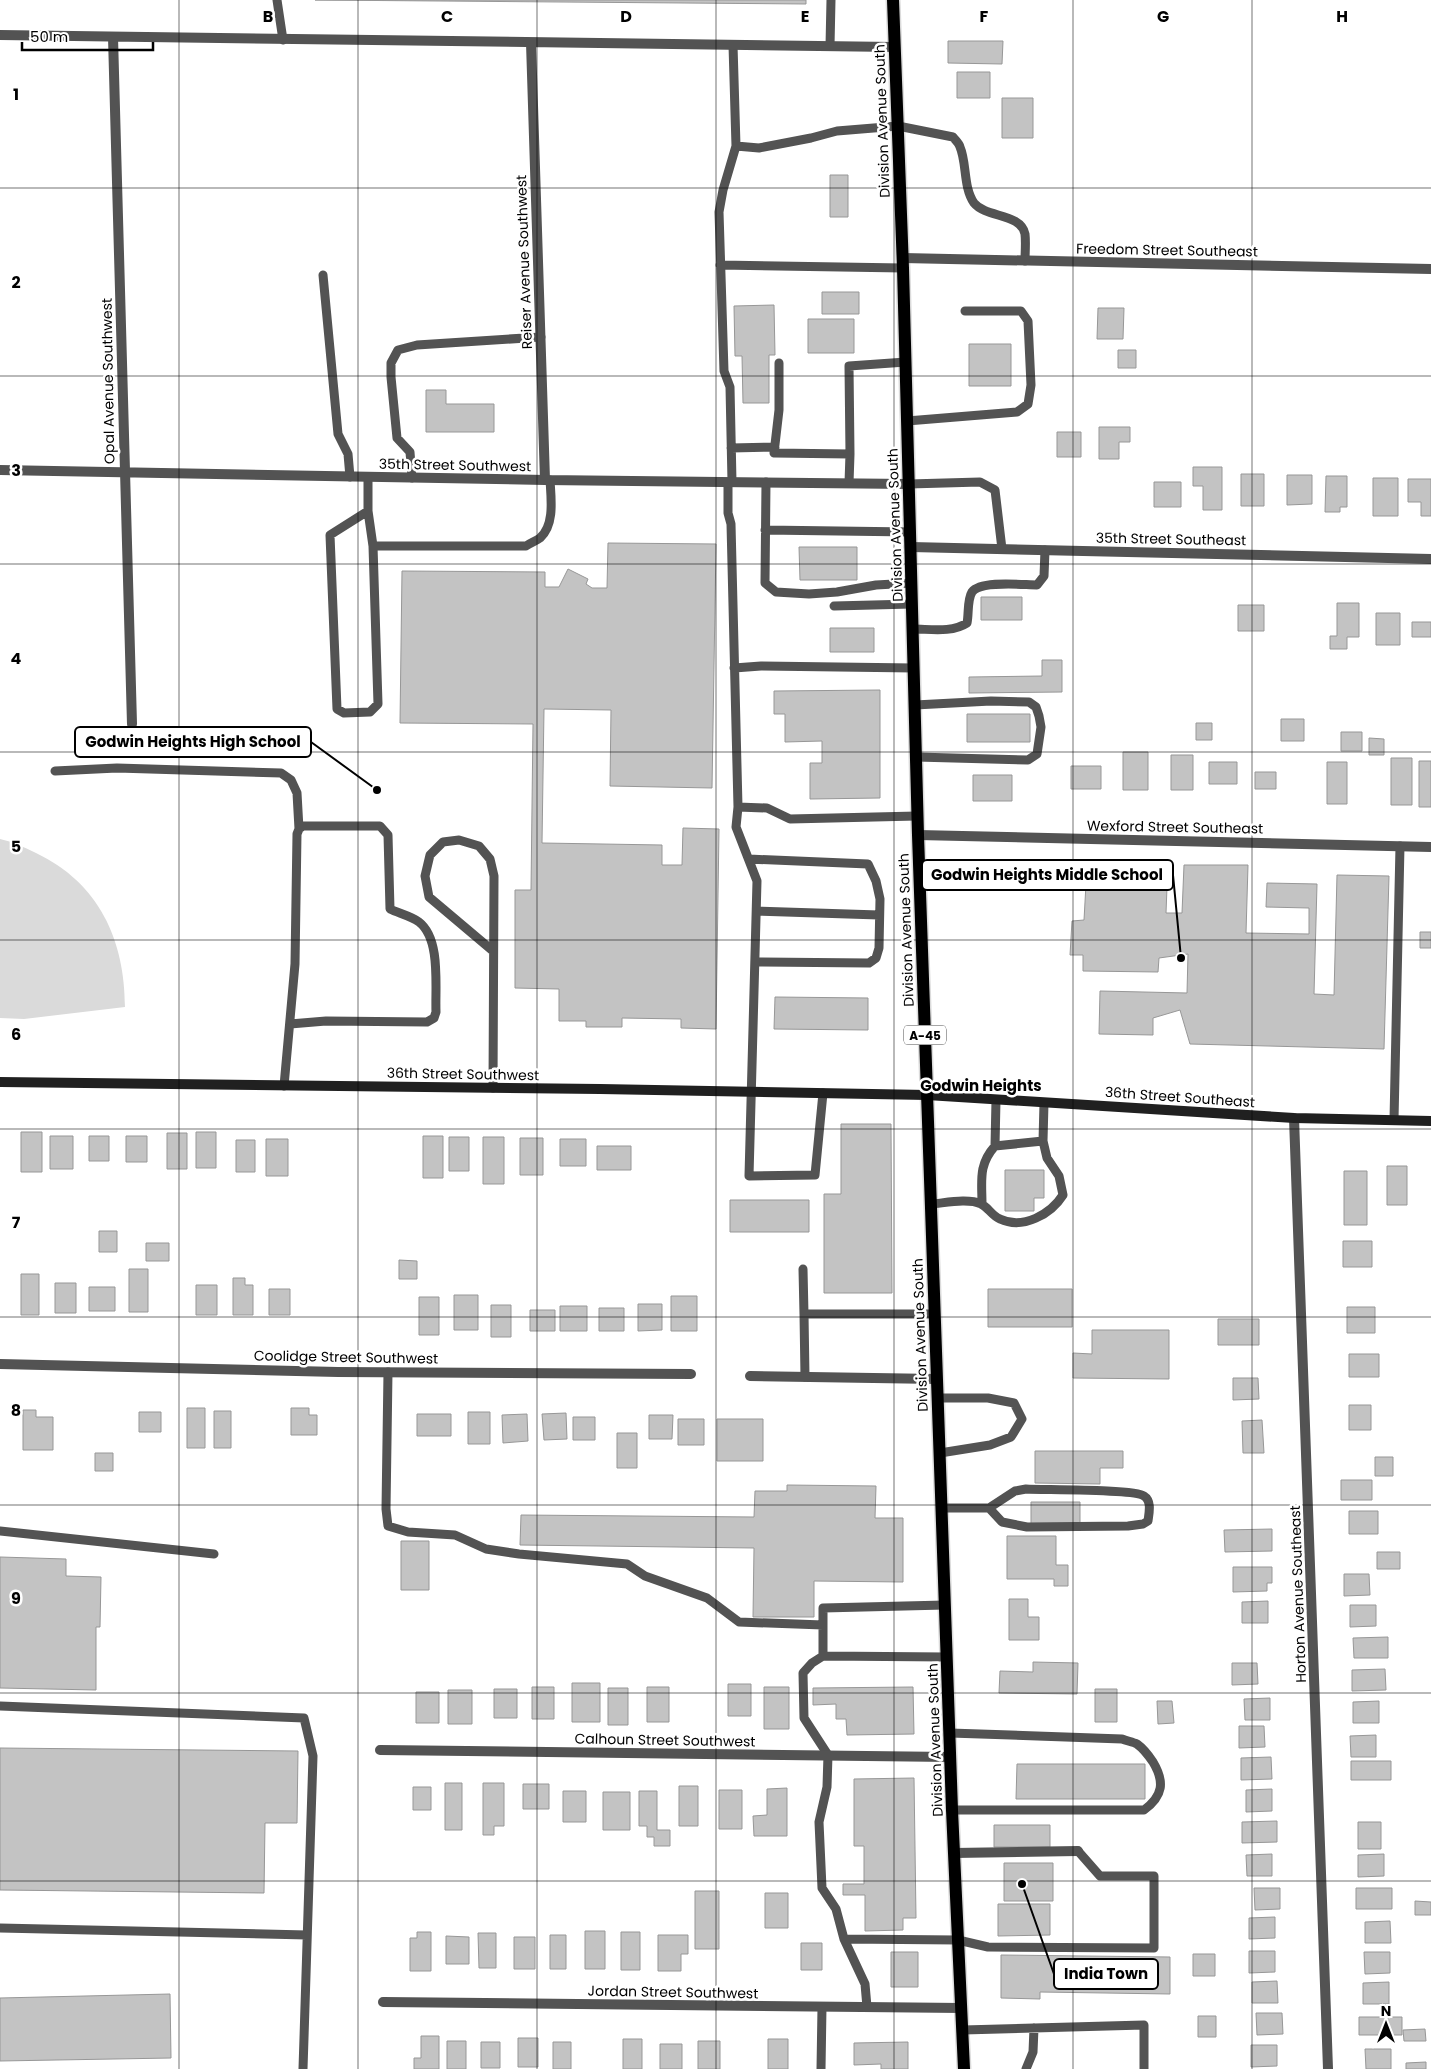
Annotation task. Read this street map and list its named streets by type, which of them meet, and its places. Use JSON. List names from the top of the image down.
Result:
{
  "streets": {
    "main road": ["Division Avenue South", "A-45"],
    "street": [
      "Freedom Street Southeast",
      "Reiser Avenue Southwest",
      "Opal Avenue Southwest",
      "35th Street Southwest",
      "35th Street Southeast",
      "Wexford Street Southeast",
      "36th Street Southwest",
      "36th Street Southeast",
      "Coolidge Street Southwest",
      "Horton Avenue Southeast",
      "Calhoun Street Southwest",
      "Jordan Street Southwest"
    ]
  },
  "crossings": [
    ["Division Avenue South", "Freedom Street Southeast"],
    ["Division Avenue South", "35th Street Southwest"],
    ["Division Avenue South", "35th Street Southeast"],
    ["Division Avenue South", "Wexford Street Southeast"],
    ["Division Avenue South", "36th Street Southwest"],
    ["Division Avenue South", "36th Street Southeast"],
    ["Division Avenue South", "Calhoun Street Southwest"],
    ["Division Avenue South", "Jordan Street Southwest"],
    ["Reiser Avenue Southwest", "35th Street Southwest"],
    ["Opal Avenue Southwest", "35th Street Southwest"],
    ["36th Street Southwest", "36th Street Southeast"],
    ["36th Street Southeast", "Horton Avenue Southeast"]
  ],
  "districts": ["Godwin Heights"],
  "places": ["Godwin Heights High School", "Godwin Heights Middle School", "India Town"],
  "scale_bar": "50 m",
  "north": "top",
  "grid": {
    "columns": [
      "B",
      "C",
      "D",
      "E",
      "F",
      "G",
      "H"
    ],
    "rows": [
      "1",
      "2",
      "3",
      "4",
      "5",
      "6",
      "7",
      "8",
      "9"
    ]
  }
}
